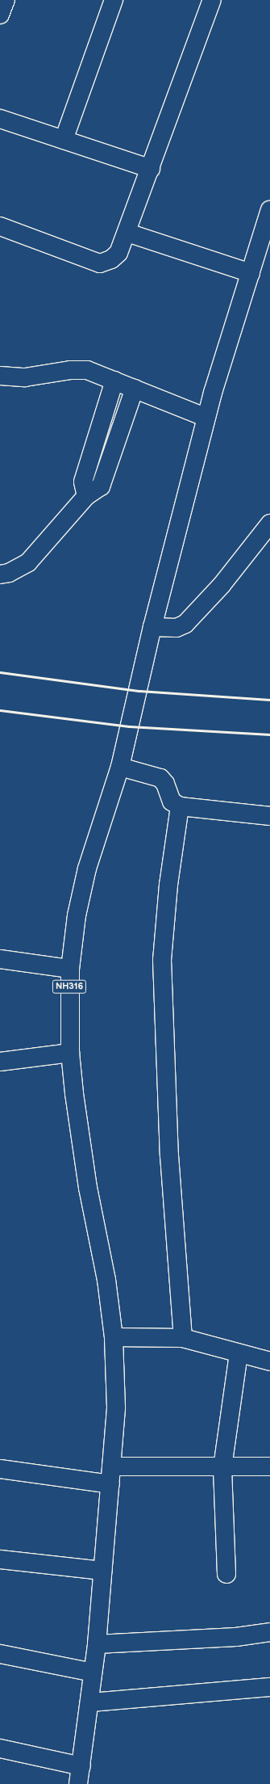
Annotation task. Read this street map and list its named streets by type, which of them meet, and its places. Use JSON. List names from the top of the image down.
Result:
{
  "streets": {
    "main road": ["NH316"]
  }
}
